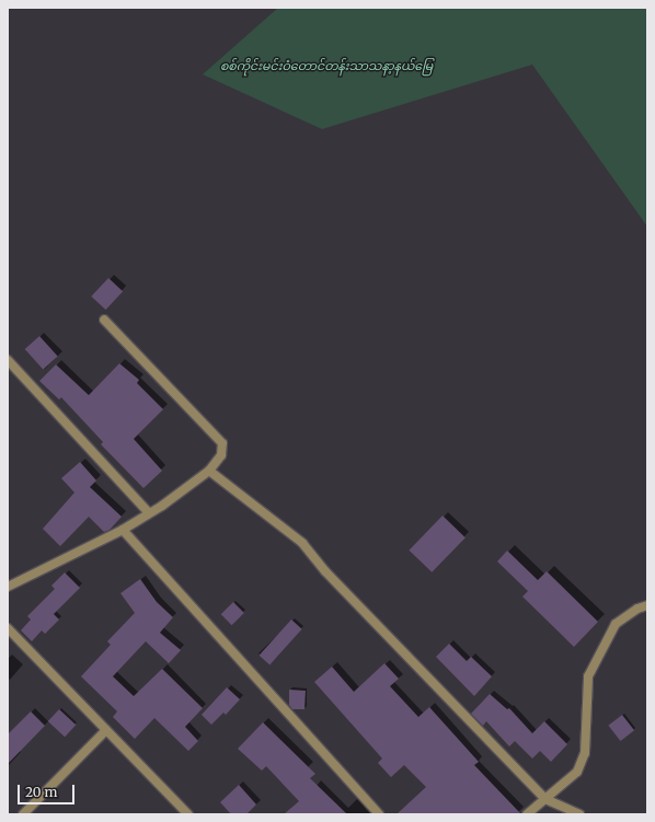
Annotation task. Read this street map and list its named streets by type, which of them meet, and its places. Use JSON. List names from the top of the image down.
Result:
{
  "parks": ["စစ်ကိုင်းမင်းဝံတောင်တန်းသာသနာ့နယ်မြေ"],
  "scale_bar": "20 m"
}
